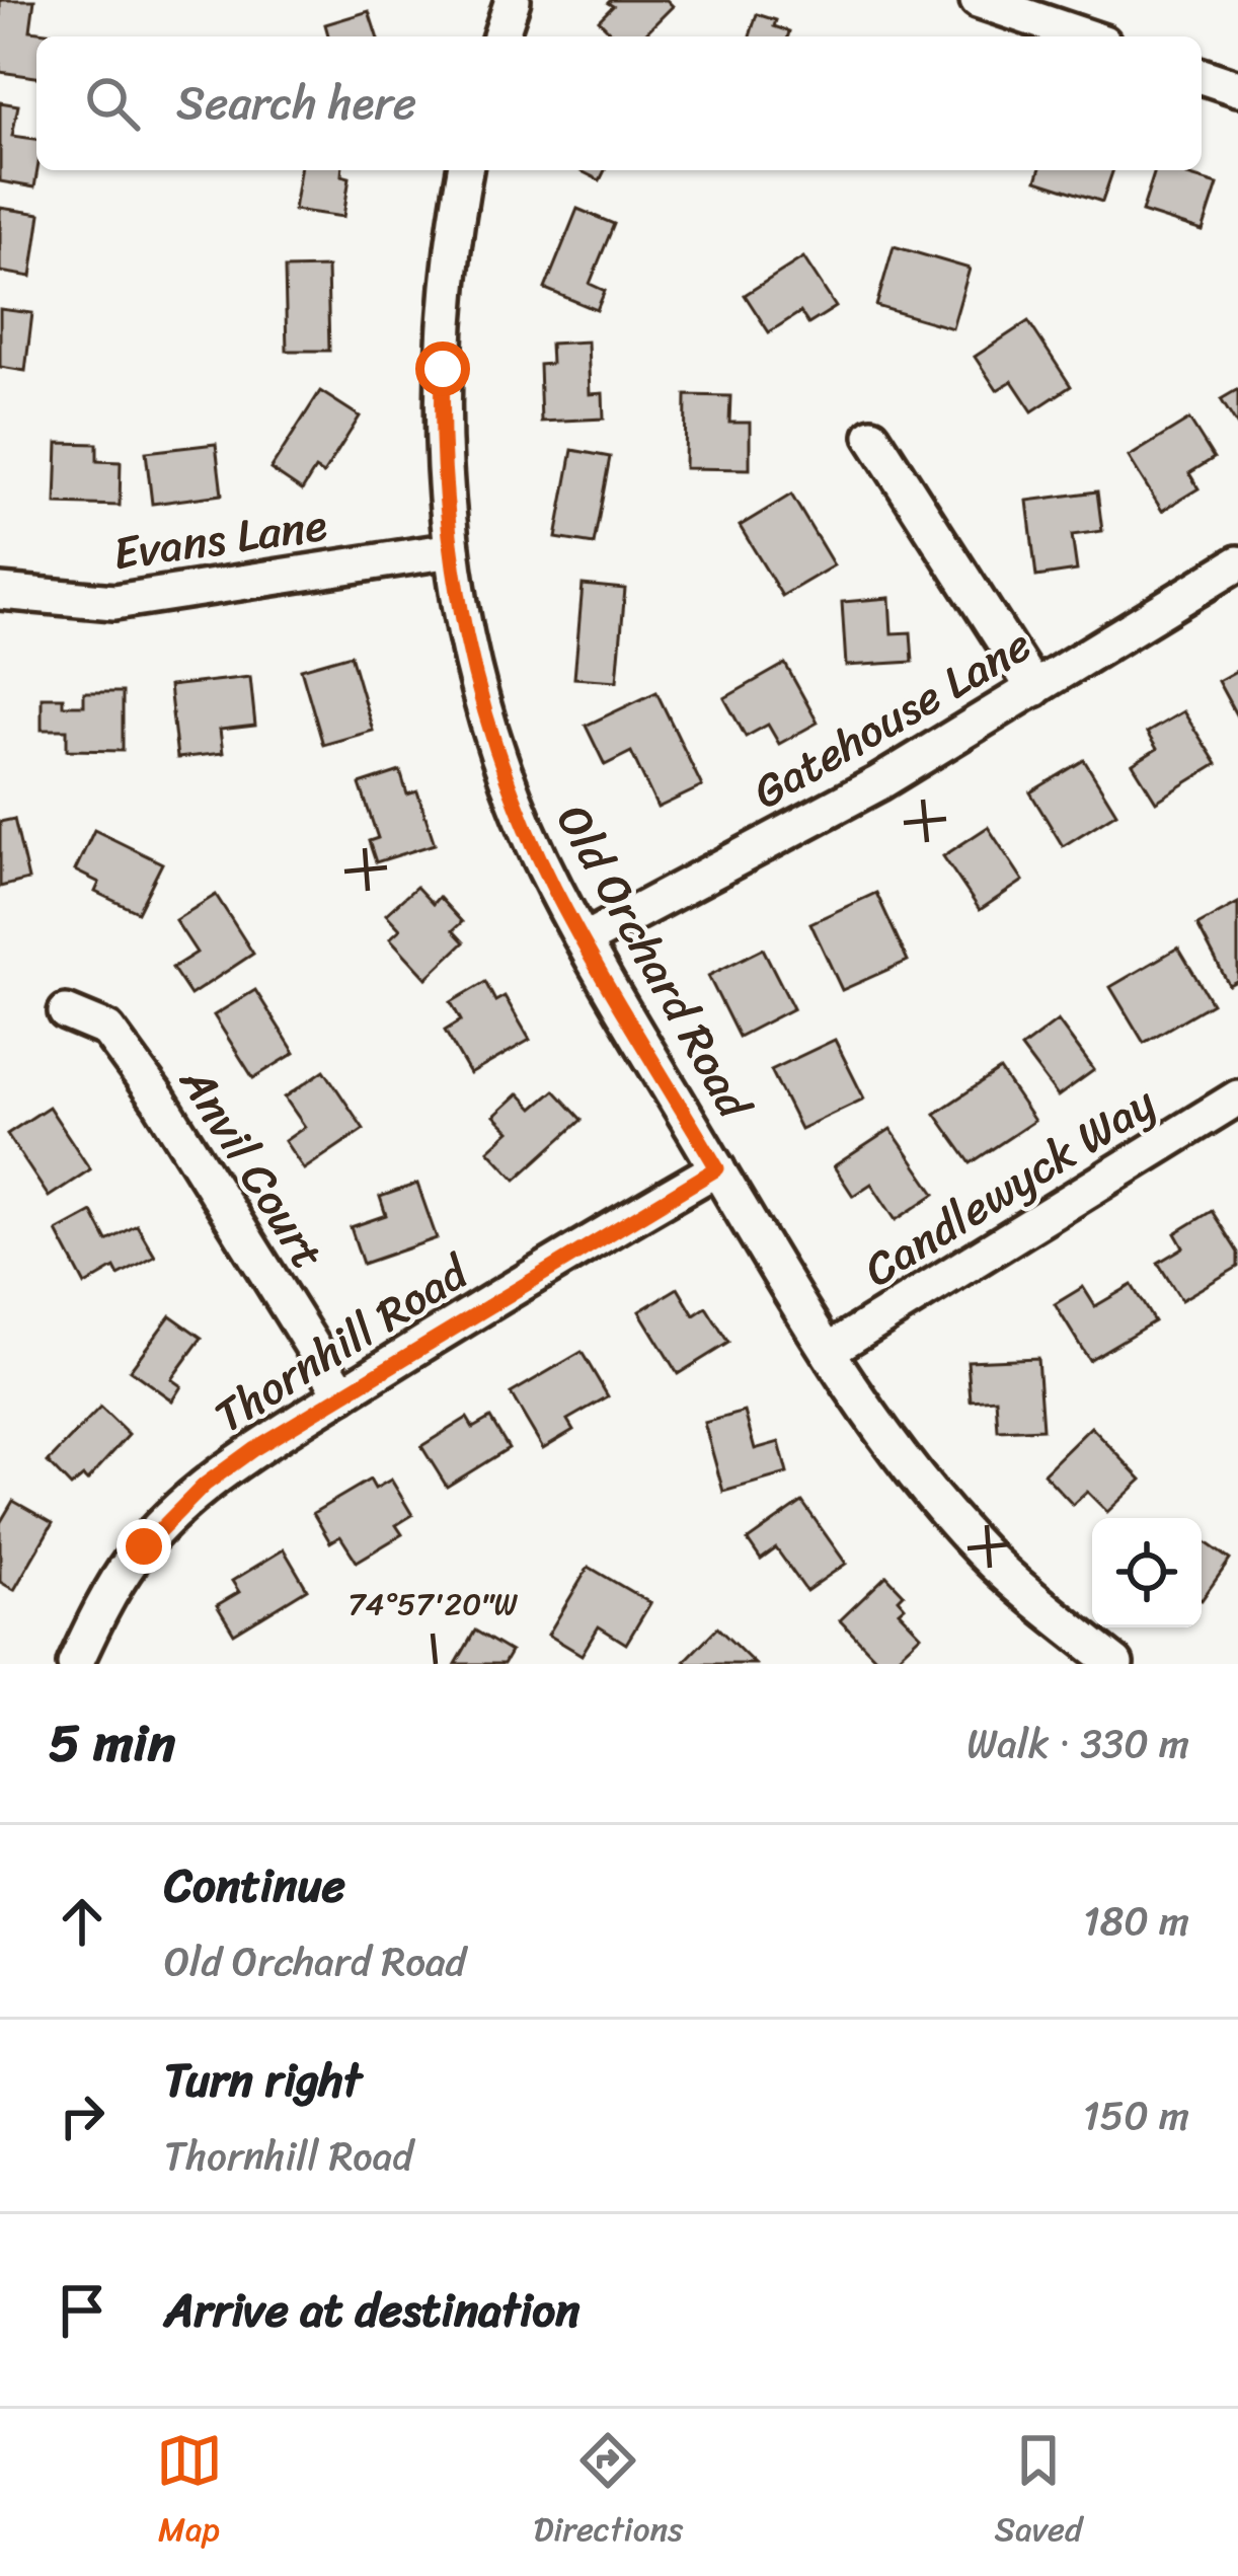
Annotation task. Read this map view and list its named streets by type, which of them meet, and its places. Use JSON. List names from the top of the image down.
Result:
{
  "streets": {
    "street": [
      "Evans Lane",
      "Gatehouse Lane",
      "Old Orchard Road",
      "Anvil Court",
      "Candlewyck Way",
      "Thornhill Road"
    ]
  },
  "crossings": [
    ["Evans Lane", "Old Orchard Road"],
    ["Gatehouse Lane", "Old Orchard Road"],
    ["Old Orchard Road", "Candlewyck Way"],
    ["Old Orchard Road", "Thornhill Road"],
    ["Anvil Court", "Thornhill Road"]
  ],
  "page": {
    "search": "Search here",
    "heading": ["5 min", "Walk · 330 m"],
    "list": [
      ["Continue", "Old Orchard Road", "180 m"],
      ["Turn right", "Thornhill Road", "150 m"],
      "Arrive at destination"
    ],
    "nav": ["Map", "Directions", "Saved"]
  },
  "coordinates": ["74°57'20\"W"]
}
